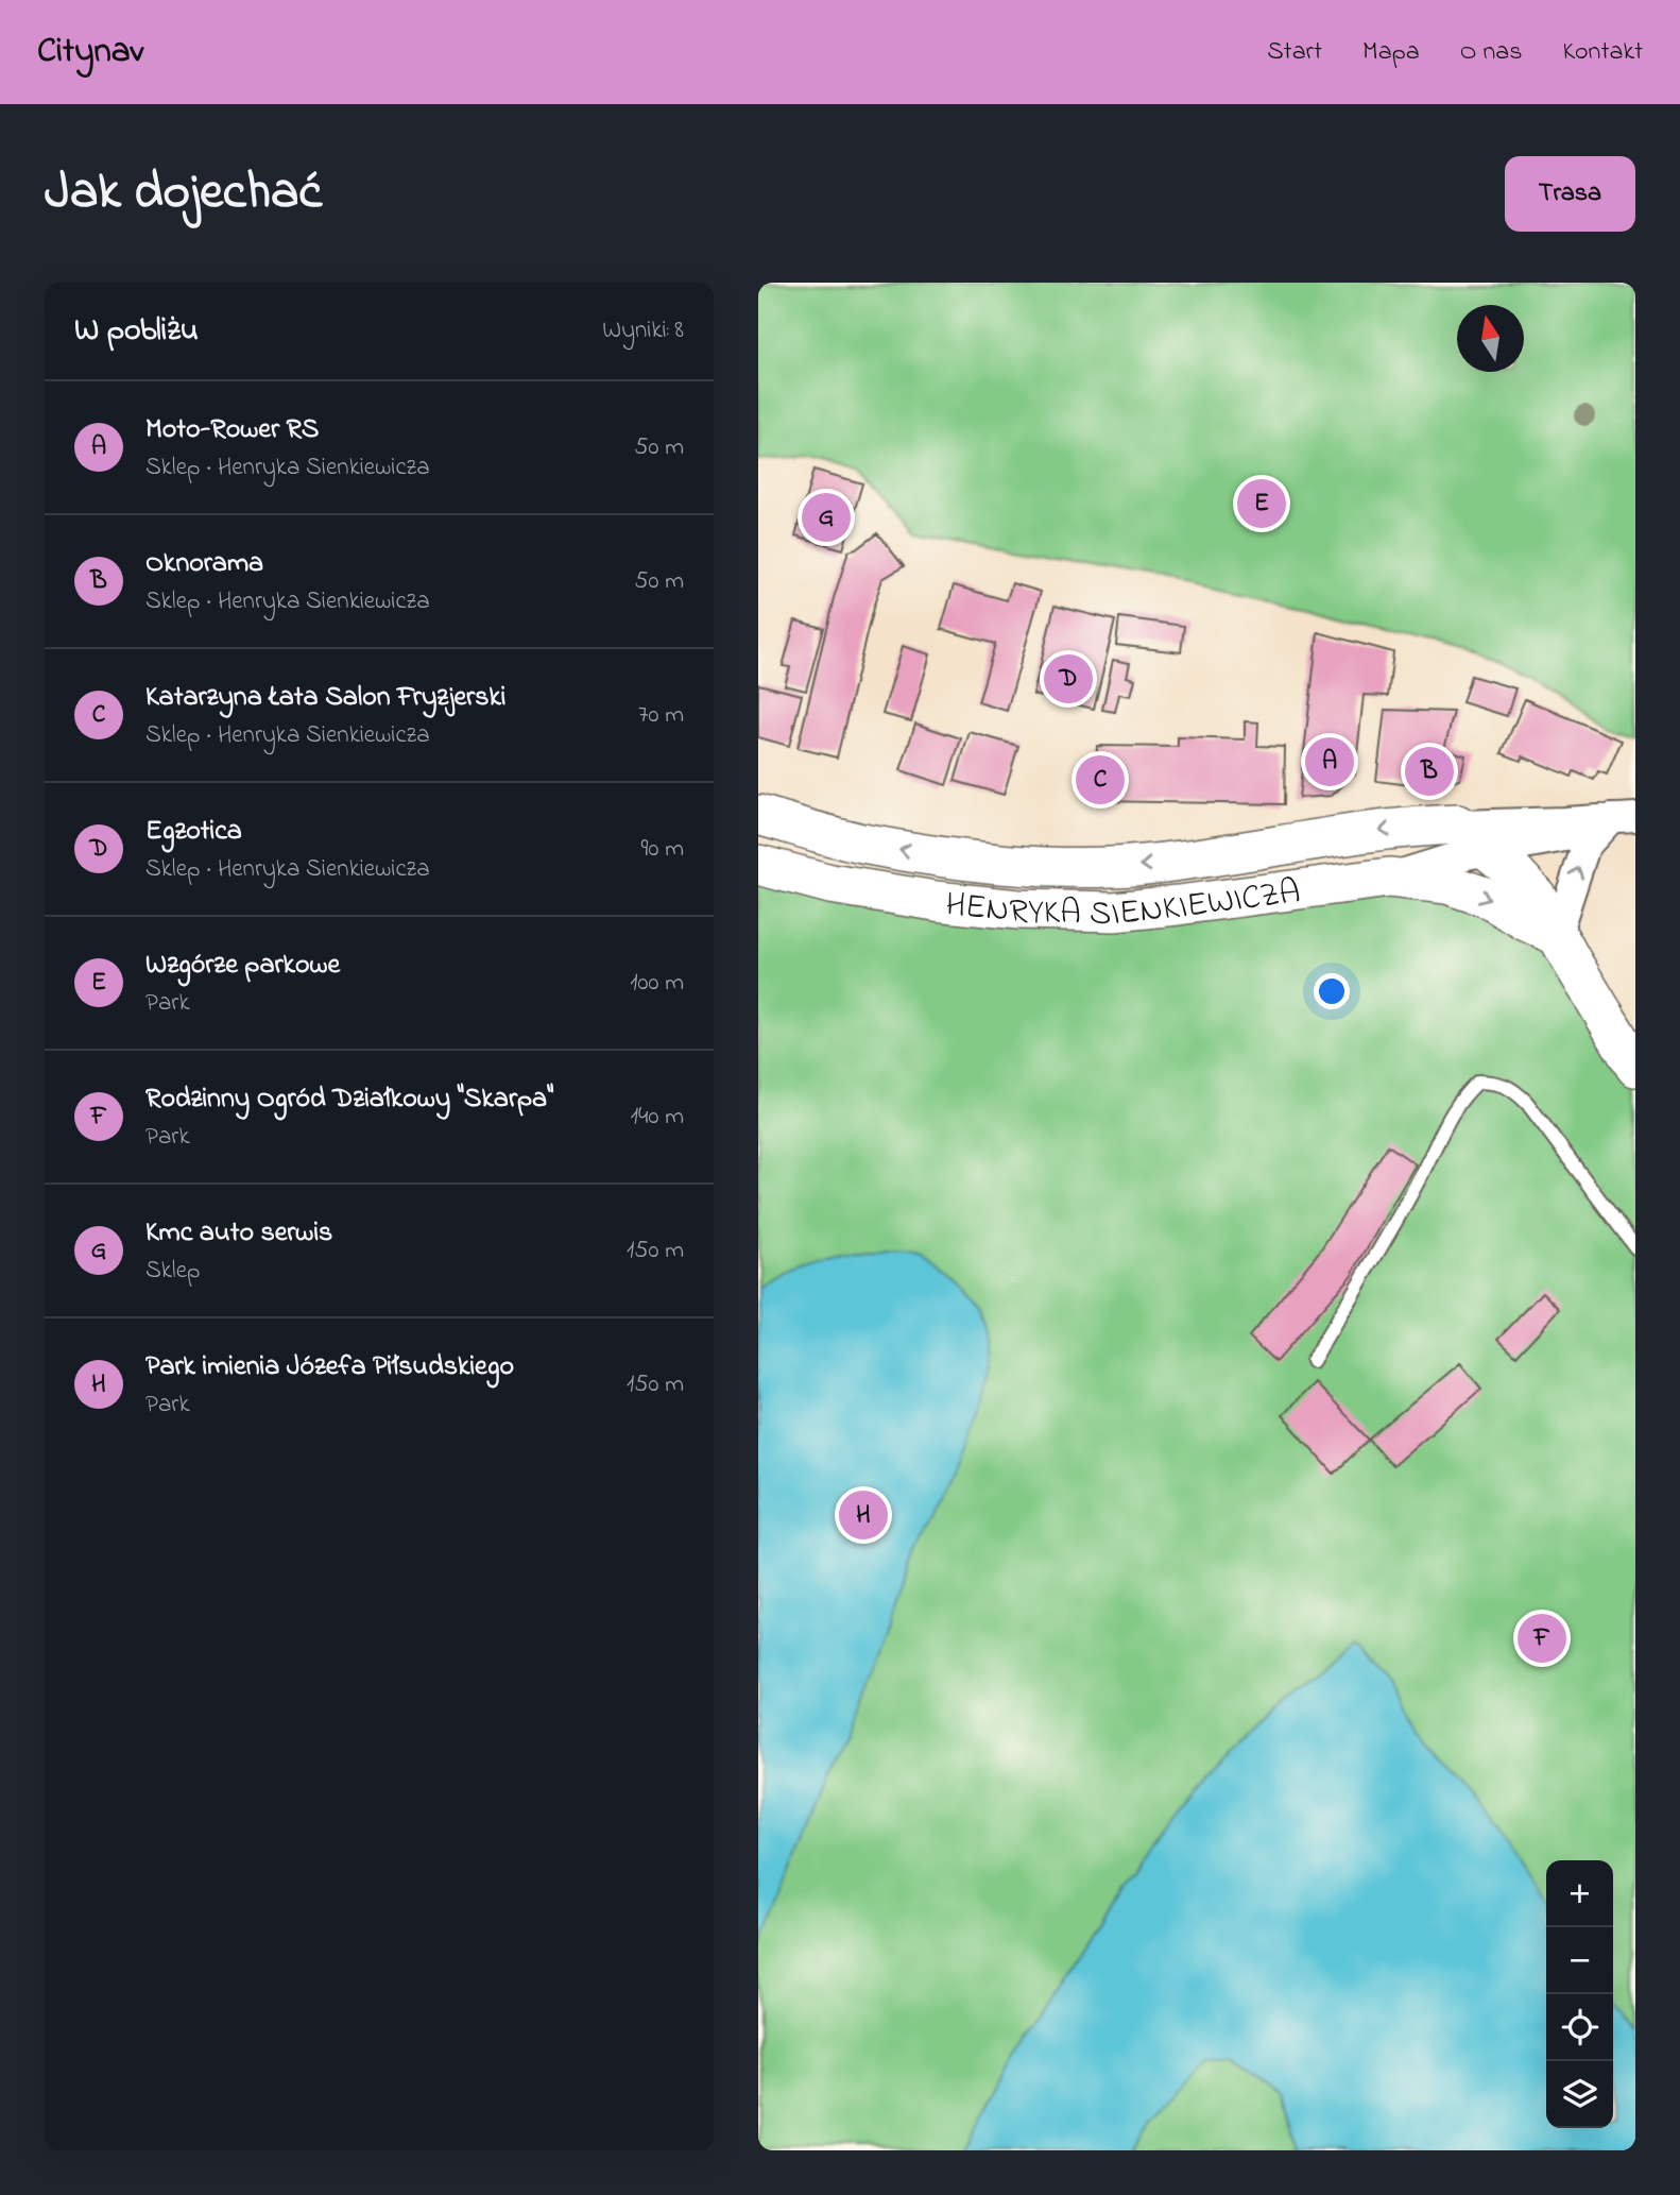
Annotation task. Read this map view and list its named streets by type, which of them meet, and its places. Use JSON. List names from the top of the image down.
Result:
{
  "streets": {
    "street": ["HENRYKA SIENKIEWICZA"]
  },
  "north": "top",
  "page": {
    "header": "Citynav",
    "nav": [
      "Start",
      "Mapa",
      "O nas",
      "Kontakt"
    ],
    "title": "Jak dojechać",
    "buttons": "Trasa",
    "heading": ["W pobliżu", "Wyniki: 8"],
    "list": [
      {
        "mark": "A",
        "name": "Moto-Rower RS",
        "note": "Sklep · Henryka Sienkiewicza",
        "value": "50 m"
      },
      {
        "mark": "B",
        "name": "Oknorama",
        "note": "Sklep · Henryka Sienkiewicza",
        "value": "50 m"
      },
      {
        "mark": "C",
        "name": "Katarzyna Łata Salon Fryzjerski",
        "note": "Sklep · Henryka Sienkiewicza",
        "value": "70 m"
      },
      {
        "mark": "D",
        "name": "Egzotica",
        "note": "Sklep · Henryka Sienkiewicza",
        "value": "90 m"
      },
      {
        "mark": "E",
        "name": "Wzgórze parkowe",
        "note": "Park",
        "value": "100 m"
      },
      {
        "mark": "F",
        "name": "Rodzinny Ogród Działkowy \"Skarpa\"",
        "note": "Park",
        "value": "140 m"
      },
      {
        "mark": "G",
        "name": "Kmc auto serwis",
        "note": "Sklep",
        "value": "150 m"
      },
      {
        "mark": "H",
        "name": "Park imienia Józefa Piłsudskiego",
        "note": "Park",
        "value": "150 m"
      }
    ],
    "pins": [
      "E",
      "G",
      "D",
      "A",
      "B",
      "C",
      "H",
      "F"
    ],
    "map_buttons": ["+", "−"]
  }
}
